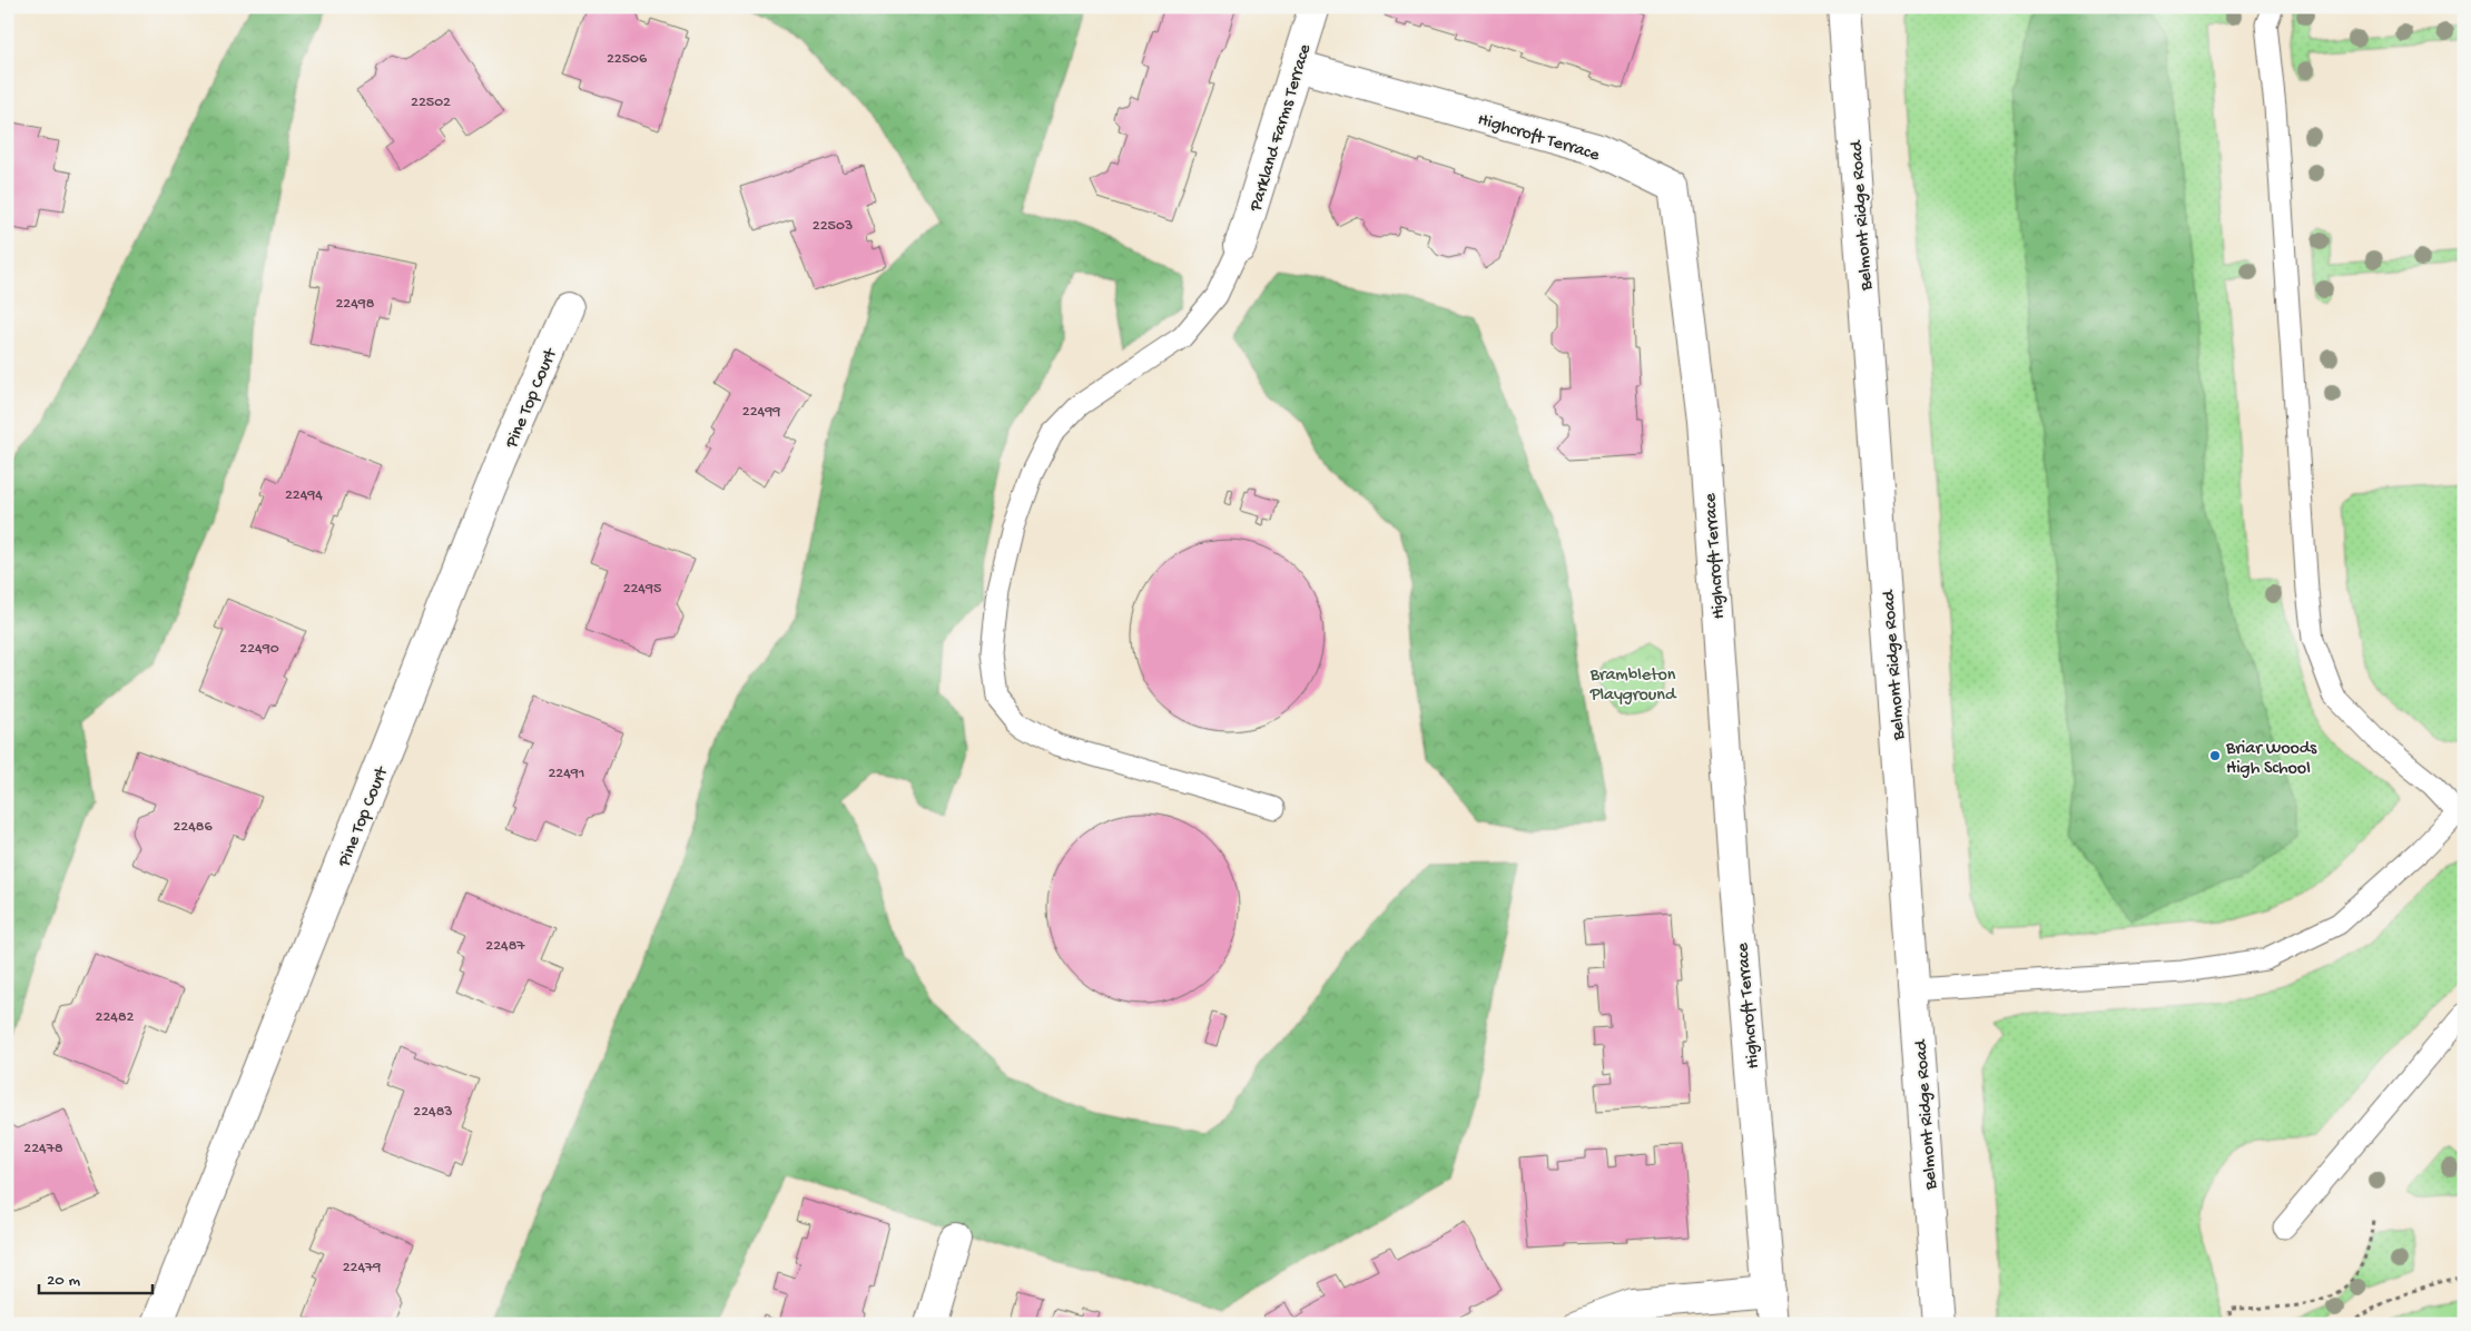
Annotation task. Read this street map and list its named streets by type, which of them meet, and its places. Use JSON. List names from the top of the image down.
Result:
{
  "streets": {
    "street": [
      "Parkland Farms Terrace",
      "Highcroft Terrace",
      "Belmont Ridge Road",
      "Pine Top Court"
    ]
  },
  "crossings": [
    ["Parkland Farms Terrace", "Highcroft Terrace"]
  ],
  "parks": ["Brambleton Playground"],
  "places": ["Briar Woods High School"],
  "house_numbers": [
    "22506",
    "22502",
    "22503",
    "22498",
    "22499",
    "22494",
    "22495",
    "22490",
    "22491",
    "22486",
    "22487",
    "22482",
    "22483",
    "22478",
    "22479"
  ],
  "scale_bar": "20 m"
}
